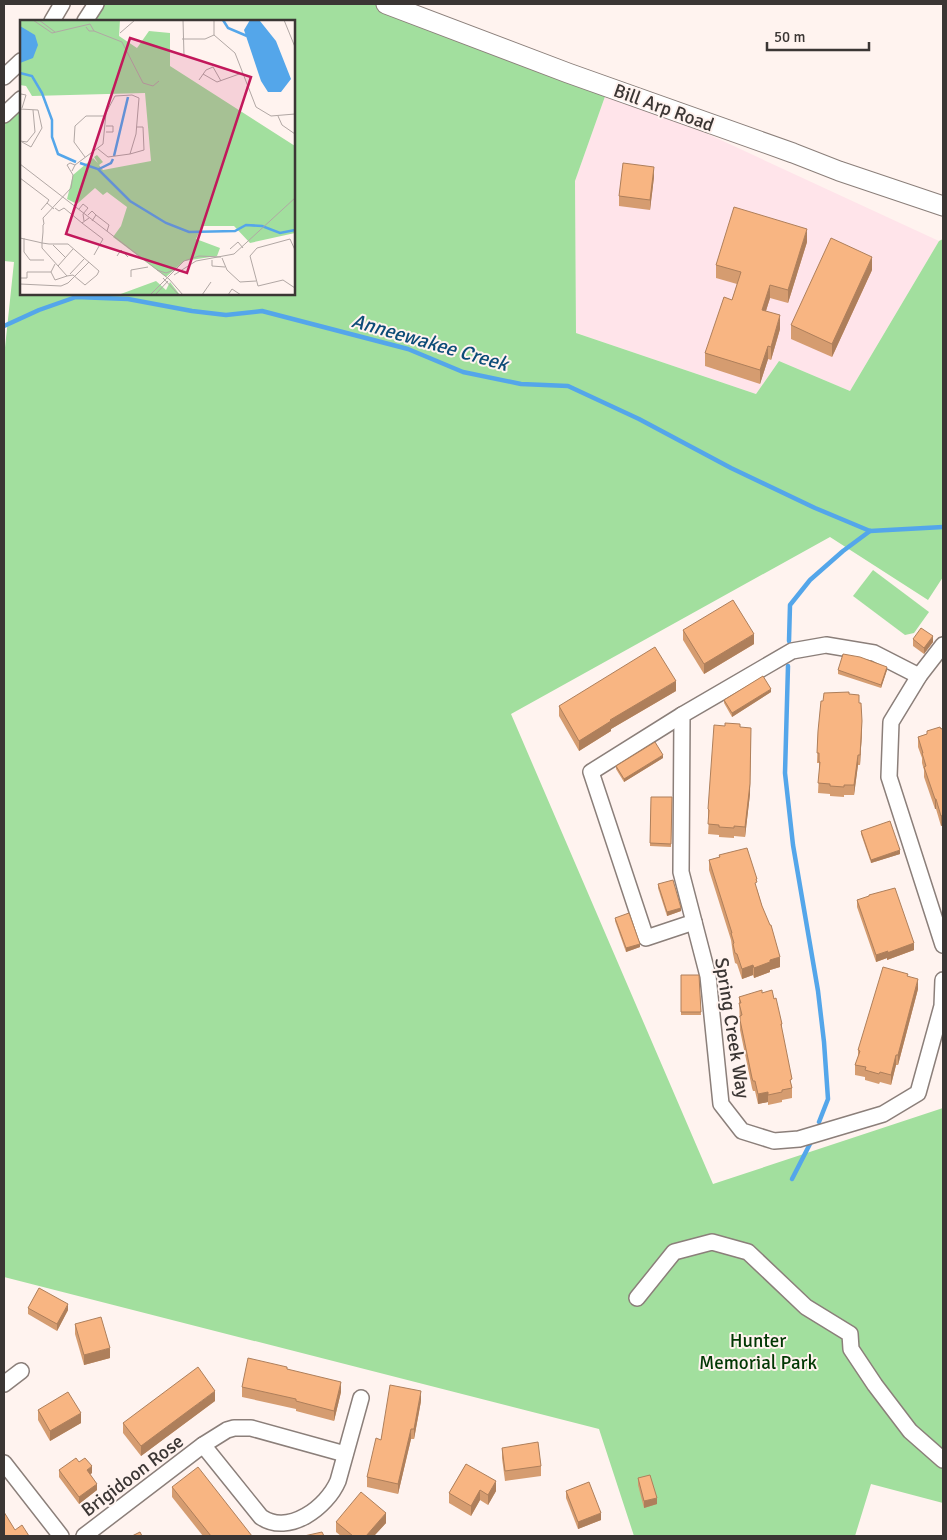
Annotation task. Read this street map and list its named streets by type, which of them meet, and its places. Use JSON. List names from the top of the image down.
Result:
{
  "streets": {
    "main road": ["Bill Arp Road"],
    "street": ["Spring Creek Way", "Brigidoon Rose"]
  },
  "water": ["Anneewakee Creek"],
  "parks": ["Hunter Memorial Park"],
  "scale_bar": "50 m"
}
